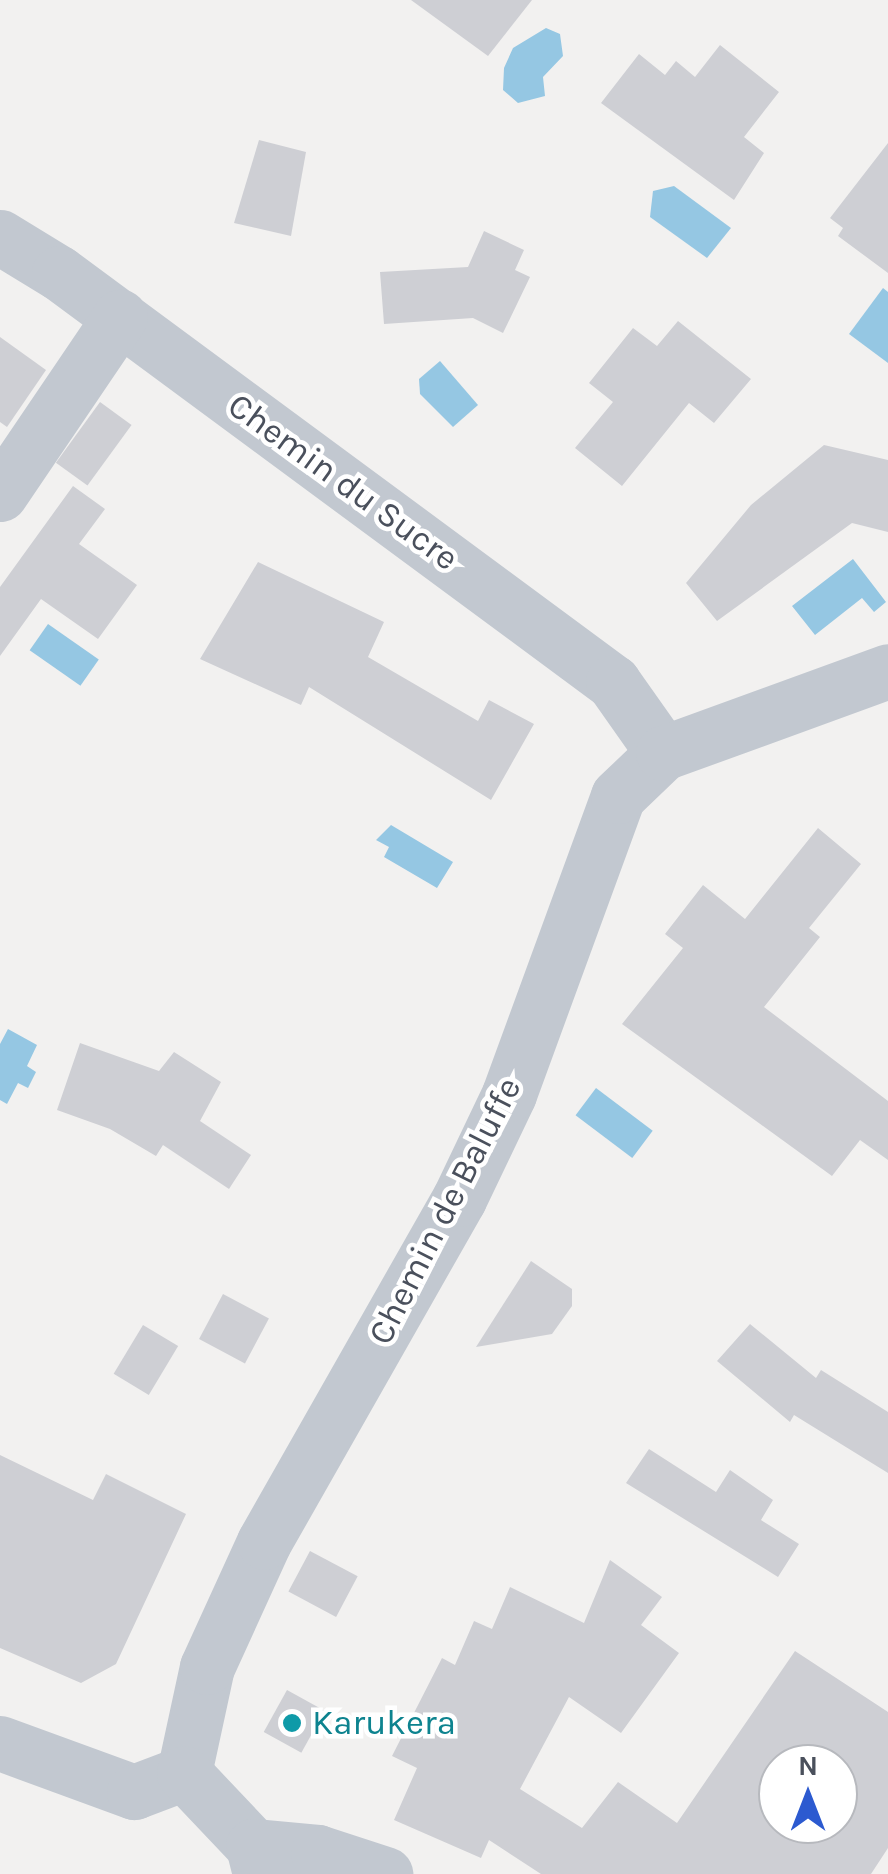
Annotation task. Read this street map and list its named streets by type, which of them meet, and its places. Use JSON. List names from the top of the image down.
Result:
{
  "streets": {
    "street": ["Chemin du Sucre", "Chemin de Baluffe"]
  },
  "crossings": [
    ["Chemin du Sucre", "Chemin de Baluffe"]
  ],
  "places": ["Karukera"],
  "north": "top"
}
